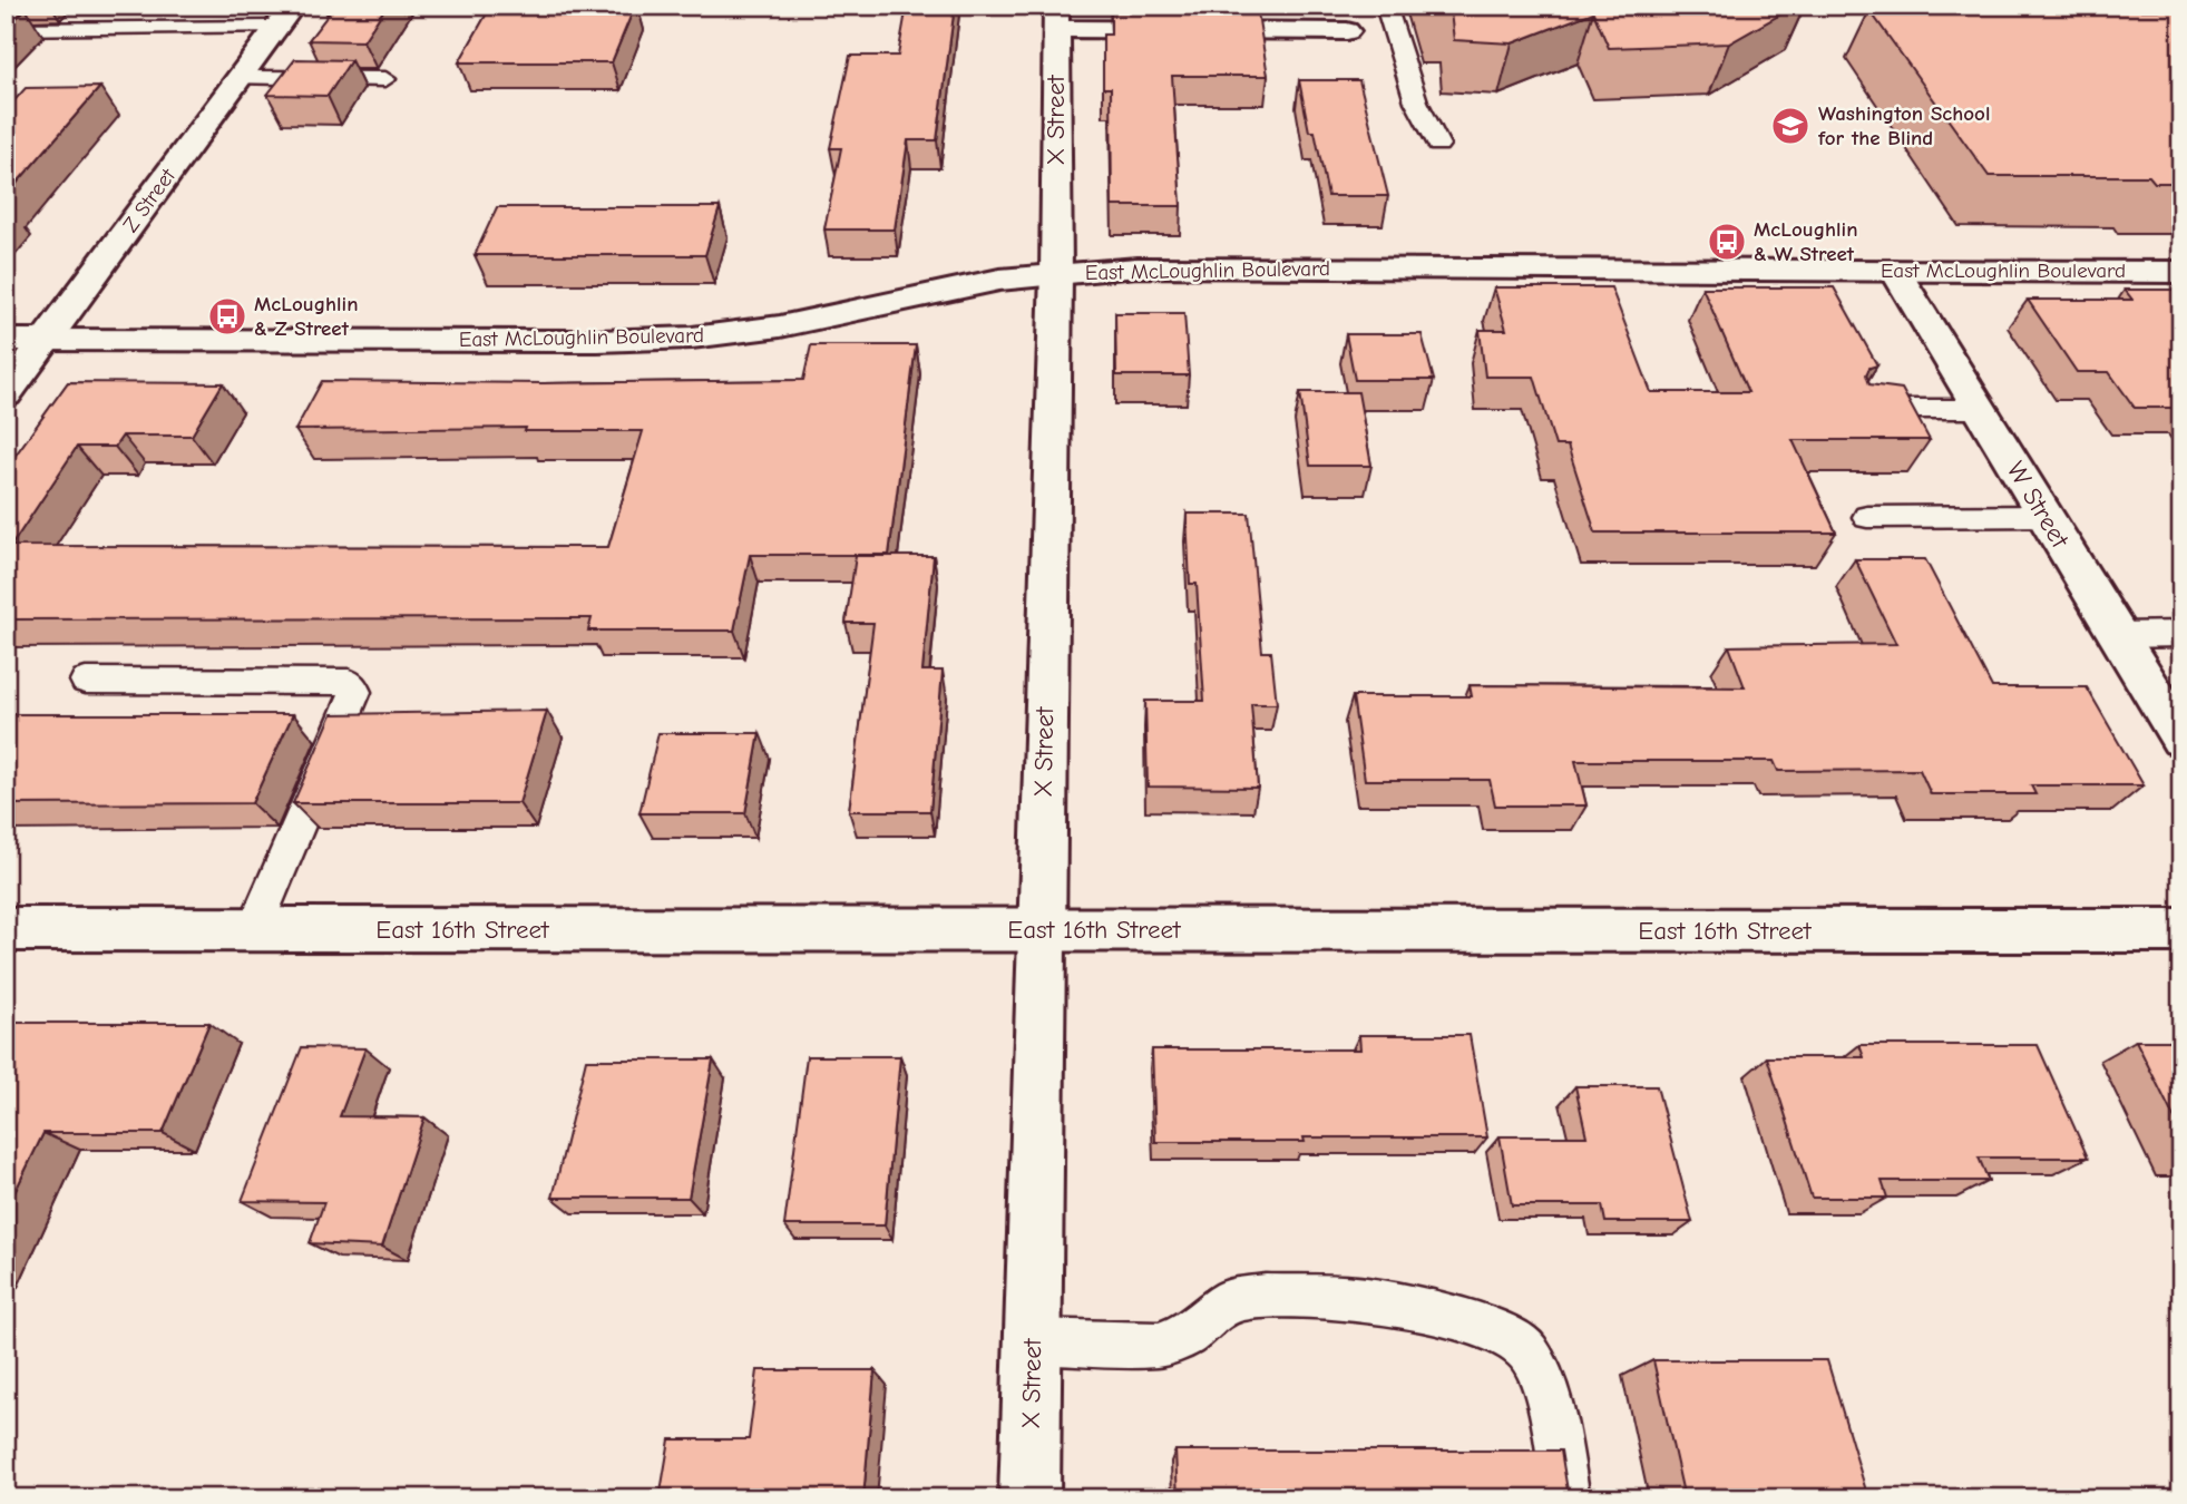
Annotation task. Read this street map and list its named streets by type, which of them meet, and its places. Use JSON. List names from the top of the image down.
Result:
{
  "streets": {
    "street": [
      "X Street",
      "Z Street",
      "East McLoughlin Boulevard",
      "W Street",
      "East 16th Street"
    ]
  },
  "crossings": [
    ["X Street", "East McLoughlin Boulevard"],
    ["X Street", "East 16th Street"],
    ["Z Street", "East McLoughlin Boulevard"],
    ["East McLoughlin Boulevard", "W Street"]
  ],
  "places": {
    "school or university": ["Washington School for the Blind"],
    "bus stop": ["McLoughlin & W Street", "McLoughlin & Z Street"]
  }
}
